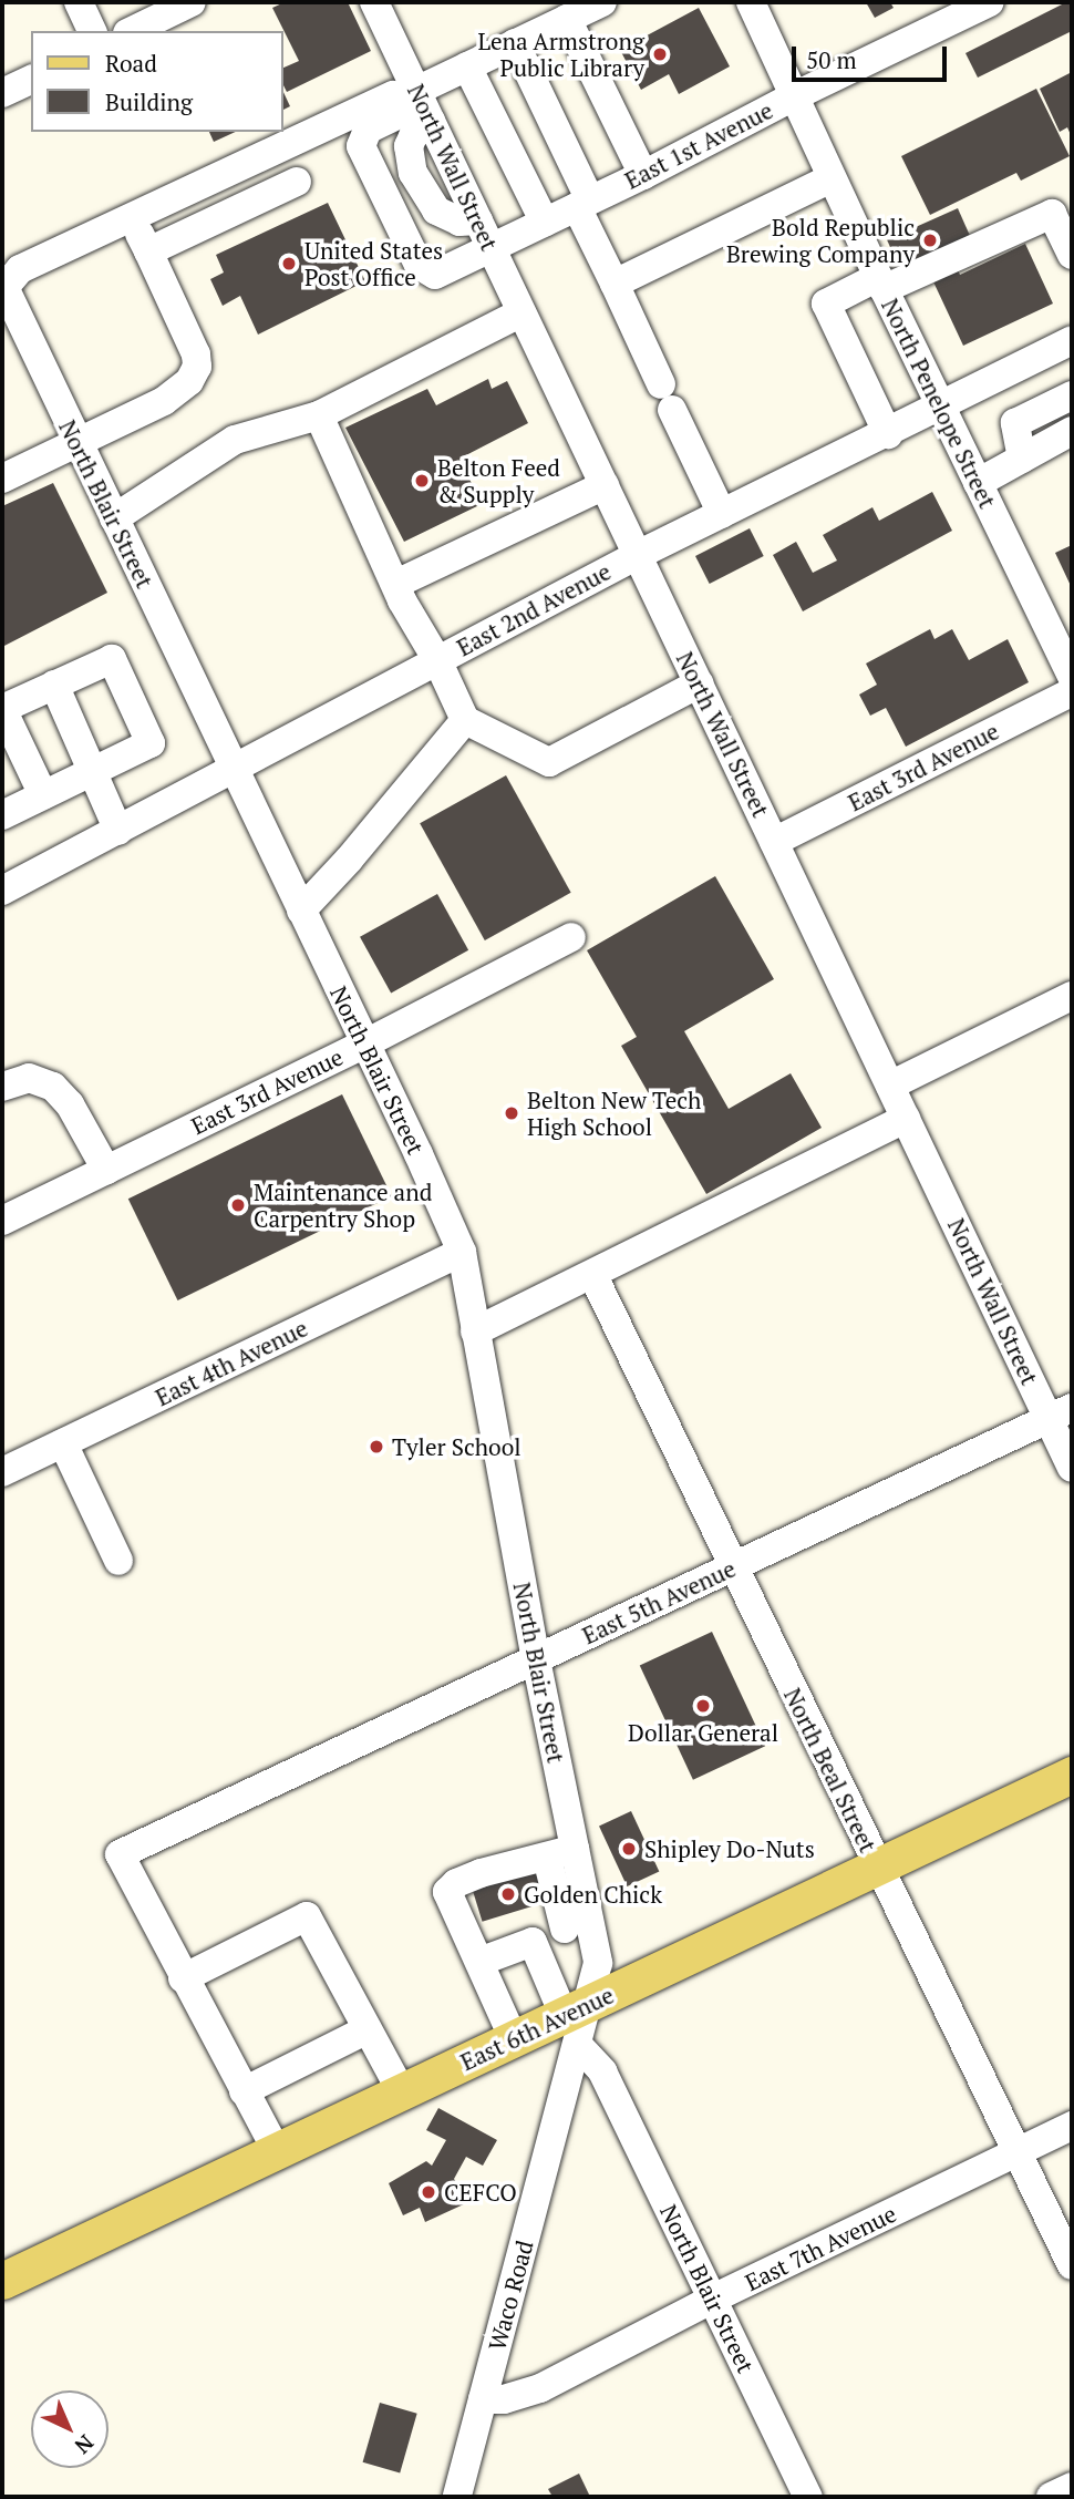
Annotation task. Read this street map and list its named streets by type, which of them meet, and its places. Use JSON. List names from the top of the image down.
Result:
{
  "streets": {
    "main road": ["East 6th Avenue"],
    "street": [
      "East 1st Avenue",
      "North Wall Street",
      "North Penelope Street",
      "North Blair Street",
      "East 2nd Avenue",
      "East 3rd Avenue",
      "East 4th Avenue",
      "East 5th Avenue",
      "North Beal Street",
      "East 7th Avenue",
      "Waco Road"
    ]
  },
  "crossings": [
    ["East 1st Avenue", "North Wall Street"],
    ["East 1st Avenue", "North Penelope Street"],
    ["North Wall Street", "East 2nd Avenue"],
    ["North Wall Street", "East 3rd Avenue"],
    ["North Wall Street", "East 5th Avenue"],
    ["North Penelope Street", "East 2nd Avenue"],
    ["North Blair Street", "East 2nd Avenue"],
    ["North Blair Street", "East 3rd Avenue"],
    ["North Blair Street", "East 4th Avenue"],
    ["North Blair Street", "East 5th Avenue"],
    ["North Blair Street", "East 6th Avenue"],
    ["North Blair Street", "East 7th Avenue"],
    ["North Blair Street", "Waco Road"],
    ["East 5th Avenue", "North Beal Street"],
    ["North Beal Street", "East 6th Avenue"],
    ["North Beal Street", "East 7th Avenue"],
    ["East 6th Avenue", "Waco Road"],
    ["East 7th Avenue", "Waco Road"]
  ],
  "places": [
    "Lena Armstrong Public Library",
    "Bold Republic Brewing Company",
    "United States Post Office",
    "Belton Feed & Supply",
    "Belton New Tech High School",
    "Maintenance and Carpentry Shop",
    "Tyler School",
    "Dollar General",
    "Shipley Do-Nuts",
    "Golden Chick",
    "CEFCO"
  ],
  "legend": ["Road", "Building"],
  "scale_bar": "50 m",
  "north": "bottom right"
}
